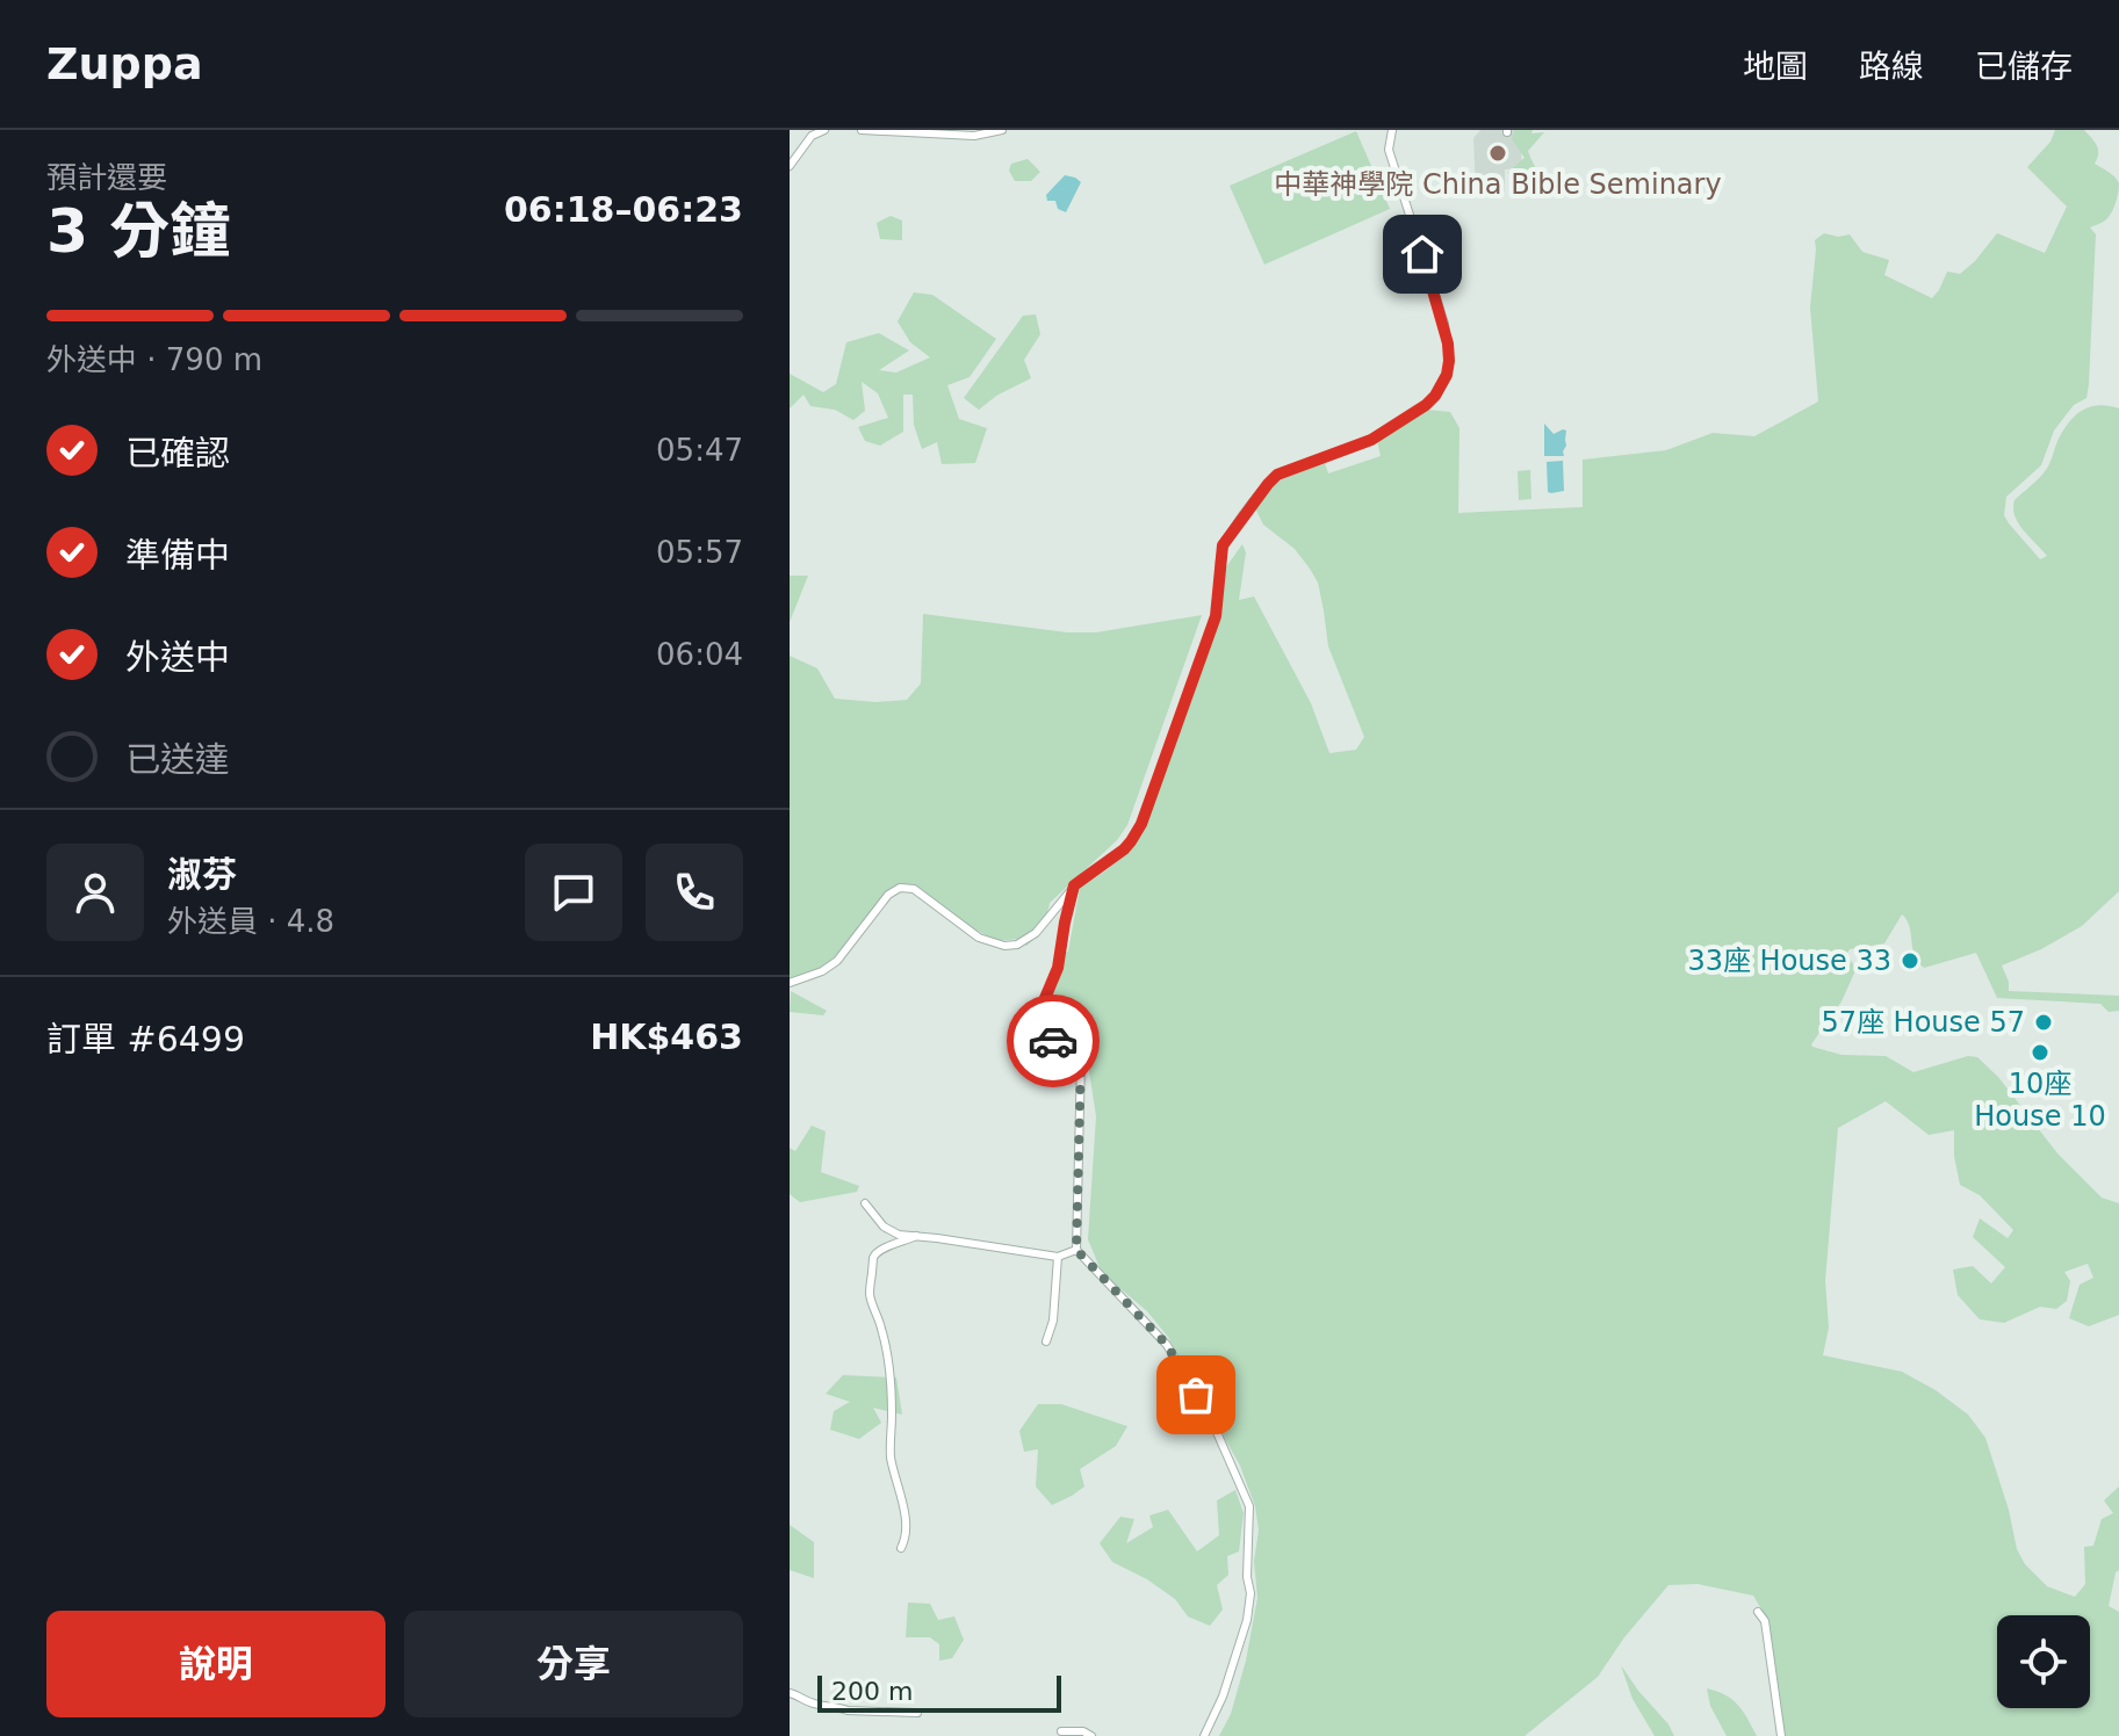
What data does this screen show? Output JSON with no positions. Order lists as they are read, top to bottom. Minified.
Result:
{"places":["中華神學院 China Bible Seminary","33座 House 33","57座 House 57","10座 House 10"],"scale_bar":"200 m","page":{"header":"Zuppa","nav":["地圖","路線","已儲存"],"heading":["3 分鐘","預計還要","06:18–06:23"],"panel":["淑芬","外送員 · 4.8","訂單 #6499","HK$463"],"bar":"外送中 · 790 m","list":[["已確認","05:47"],["準備中","05:57"],["外送中","06:04"],"已送達"],"buttons":["說明","分享"],"scale":"200 m"}}
